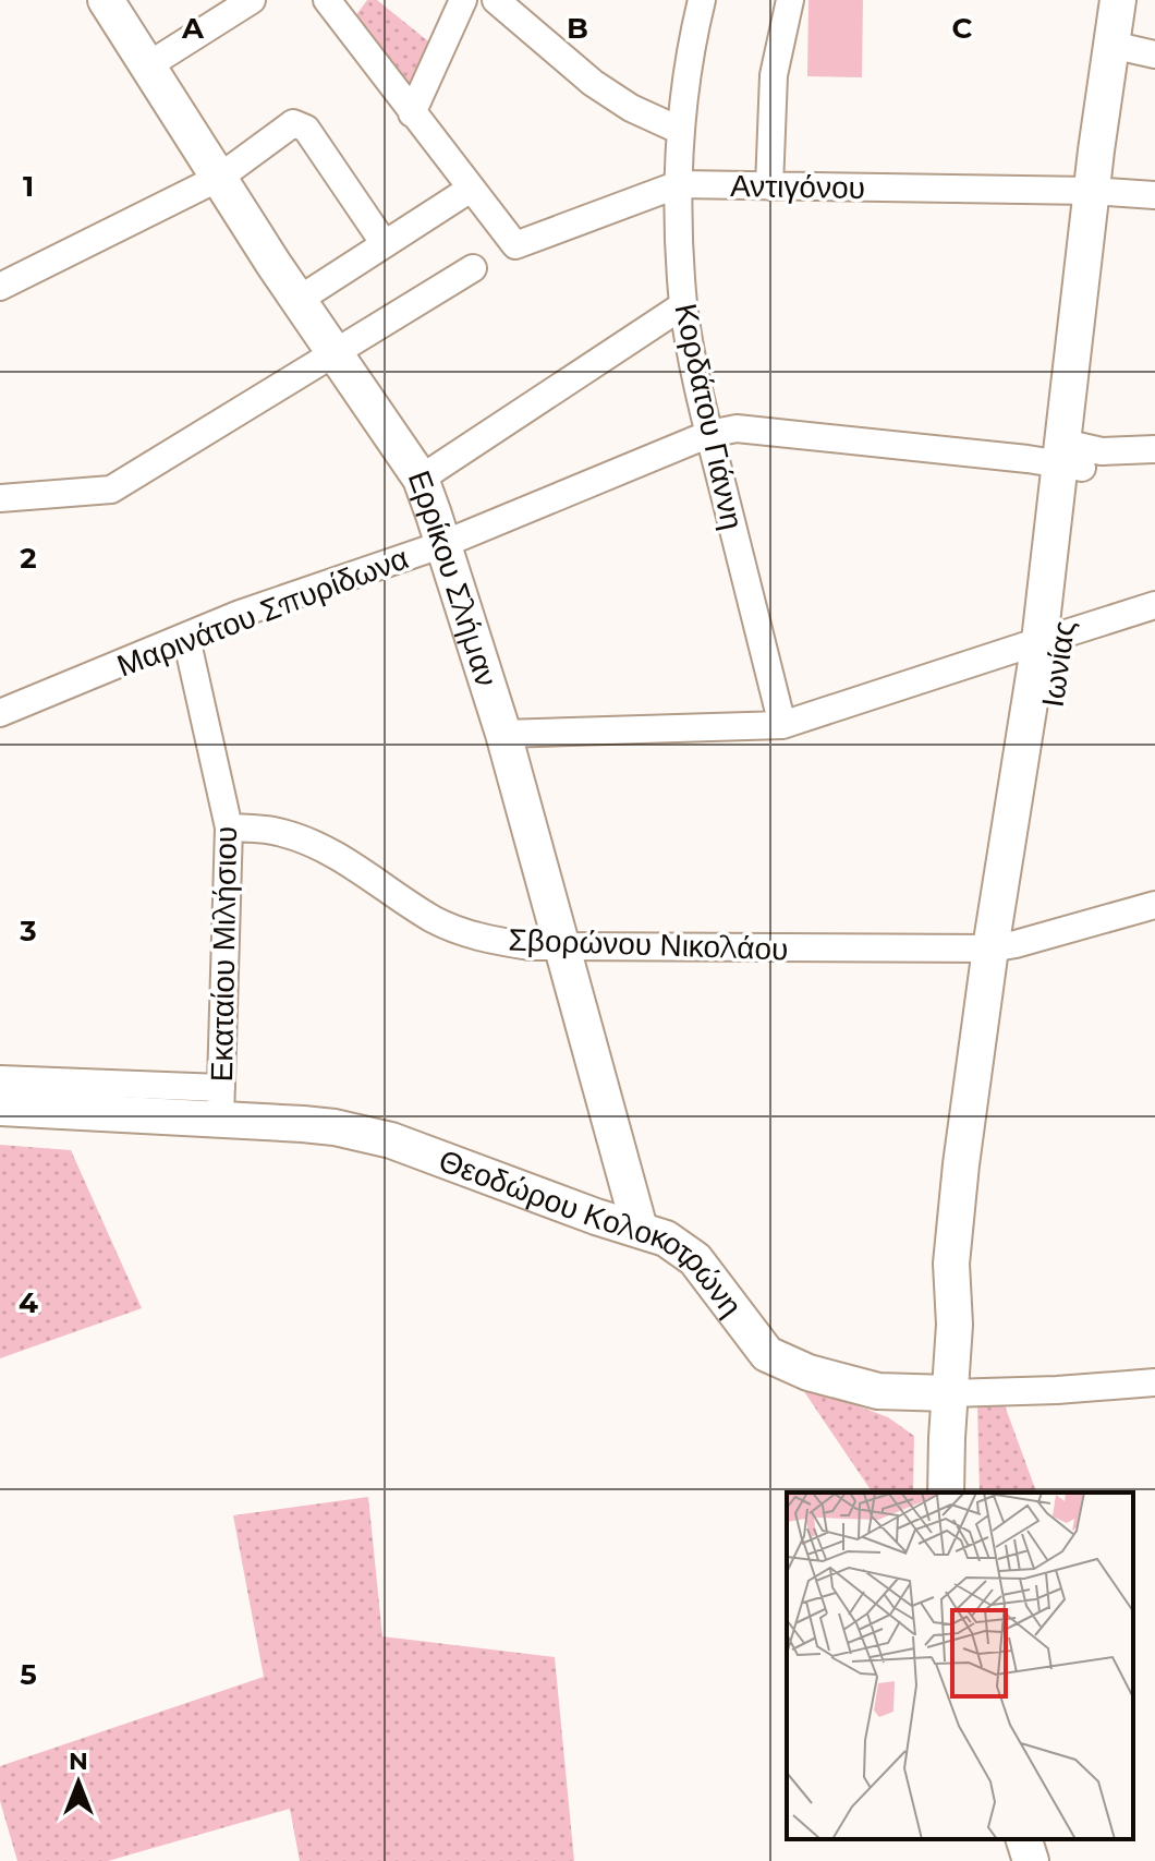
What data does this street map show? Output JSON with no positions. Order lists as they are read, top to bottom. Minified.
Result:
{"streets":{"street":["Αντιγόνου","Κορδάτου Γιάννη","Ερρίκου Σλήμαν","Μαρινάτου Σπυρίδωνα","Ιωνίας","Σβορώνου Νικολάου","Εκαταίου Μιλήσιου","Θεοδώρου Κολοκοτρώνη"]},"crossings":[["Αντιγόνου","Κορδάτου Γιάννη"],["Αντιγόνου","Ιωνίας"],["Κορδάτου Γιάννη","Μαρινάτου Σπυρίδωνα"],["Ερρίκου Σλήμαν","Μαρινάτου Σπυρίδωνα"],["Ερρίκου Σλήμαν","Σβορώνου Νικολάου"],["Ερρίκου Σλήμαν","Θεοδώρου Κολοκοτρώνη"],["Μαρινάτου Σπυρίδωνα","Ιωνίας"],["Μαρινάτου Σπυρίδωνα","Εκαταίου Μιλήσιου"],["Ιωνίας","Σβορώνου Νικολάου"],["Ιωνίας","Θεοδώρου Κολοκοτρώνη"],["Σβορώνου Νικολάου","Εκαταίου Μιλήσιου"],["Εκαταίου Μιλήσιου","Θεοδώρου Κολοκοτρώνη"]],"north":"top","grid":{"columns":["A","B","C"],"rows":["1","2","3","4","5"]}}
